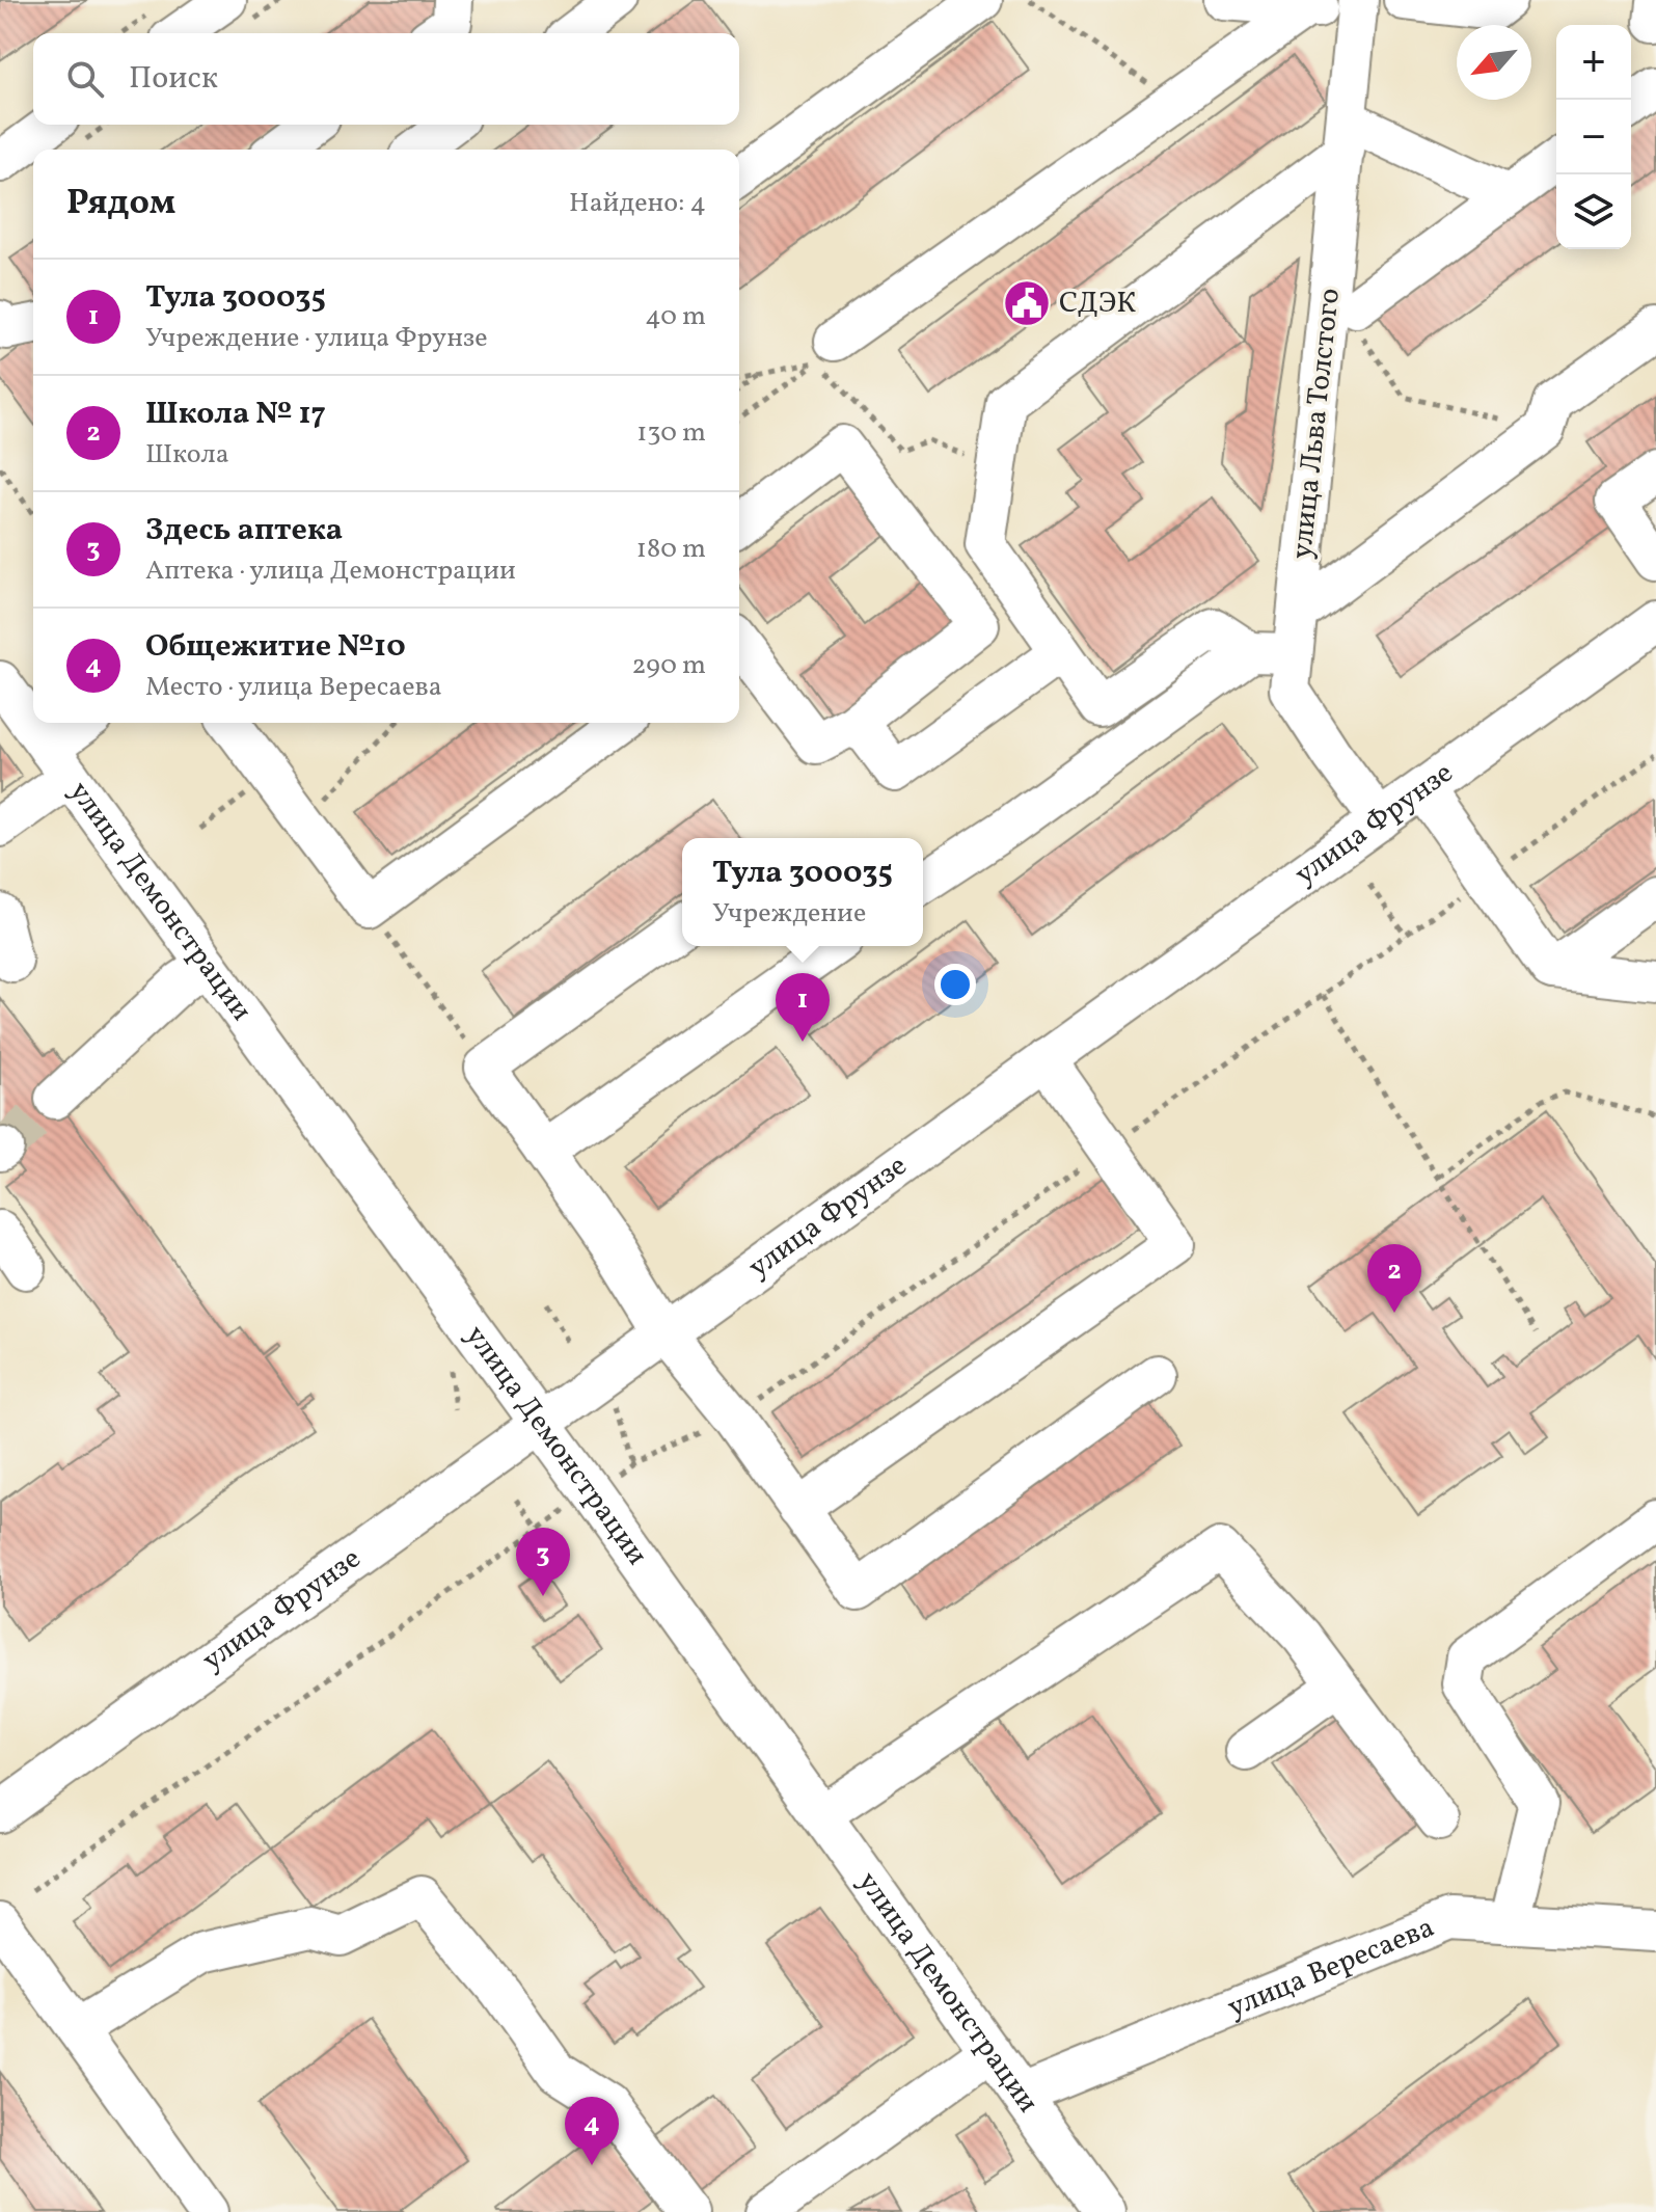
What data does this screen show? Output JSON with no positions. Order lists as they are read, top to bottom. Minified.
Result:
{"streets":{"street":["улица Льва Толстого","улица Фрунзе","улица Демонстрации","улица Вересаева"]},"crossings":[["улица Льва Толстого","улица Фрунзе"],["улица Фрунзе","улица Демонстрации"],["улица Демонстрации","улица Вересаева"]],"places":{"public building":["СДЭК"]},"north":"bottom left","page":{"map_buttons":["+","−"],"search":"Поиск","heading":["Рядом","Найдено: 4"],"list":[{"mark":"1","name":"Тула 300035","note":"Учреждение · улица Фрунзе","value":"40 m"},{"mark":"2","name":"Школа № 17","note":"Школа","value":"130 m"},{"mark":"3","name":"Здесь аптека","note":"Аптека · улица Демонстрации","value":"180 m"},{"mark":"4","name":"Общежитие №10","note":"Место · улица Вересаева","value":"290 m"}],"popup":["Тула 300035","Учреждение"],"pins":["1","2","3","4"]}}
